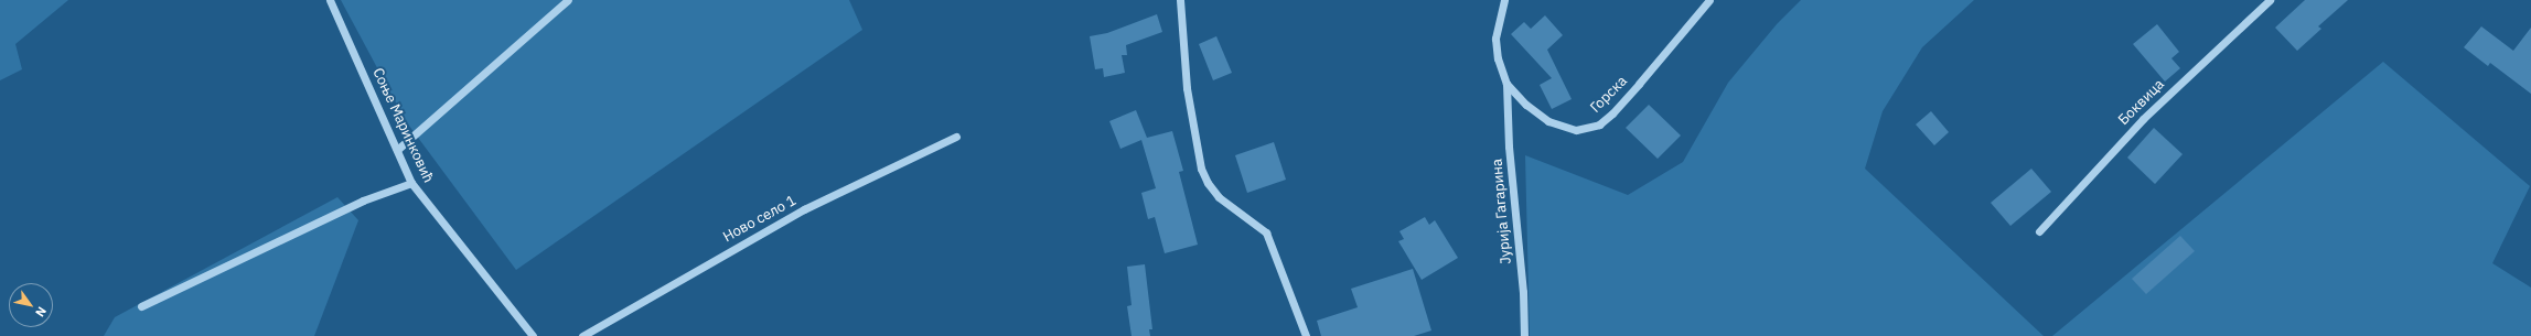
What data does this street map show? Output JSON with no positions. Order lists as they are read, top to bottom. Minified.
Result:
{"streets":{"street":["Горска","Боквица","Соње Маринковић","Јурија Гагарина","Ново село 1"]},"crossings":[["Горска","Јурија Гагарина"]],"north":"bottom right"}
